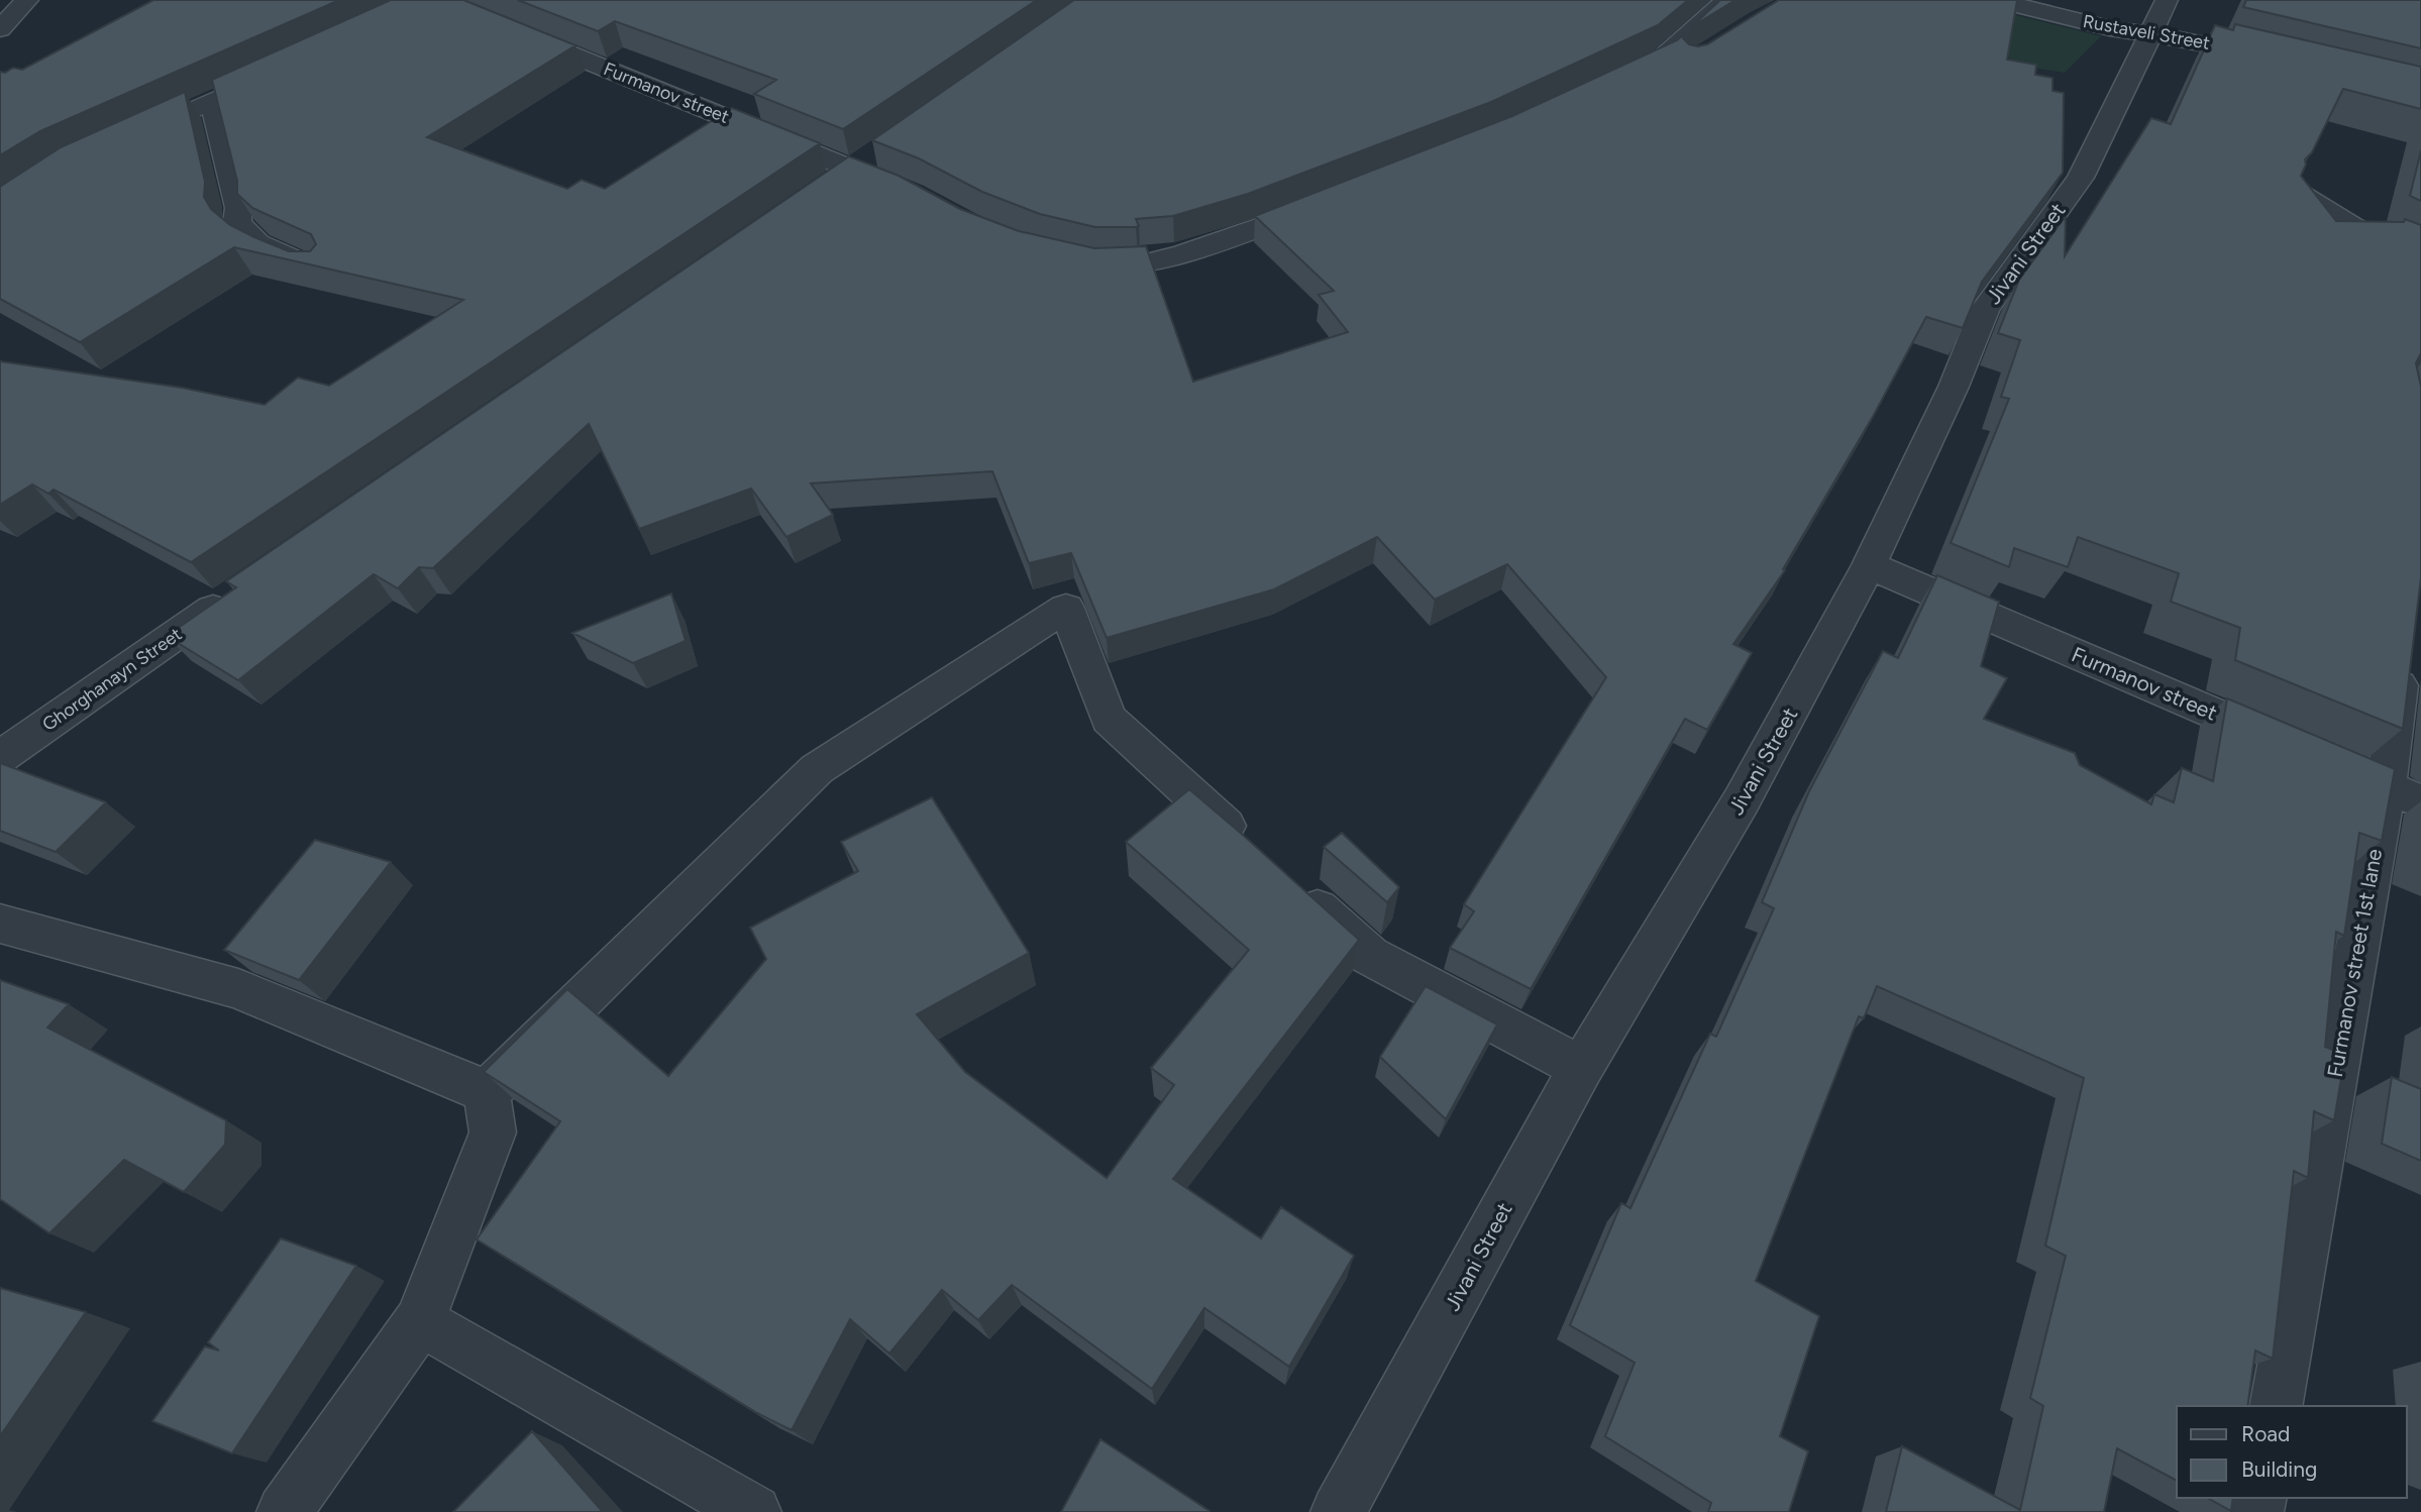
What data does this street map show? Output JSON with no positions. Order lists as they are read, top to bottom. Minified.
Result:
{"streets":{"street":["Rustaveli Street","Furmanov street","Jivani Street","Ghorghanayn Street","Furmanov street 1st lane"]},"crossings":[["Rustaveli Street","Jivani Street"],["Furmanov street","Jivani Street"]],"legend":["Road","Building"]}
